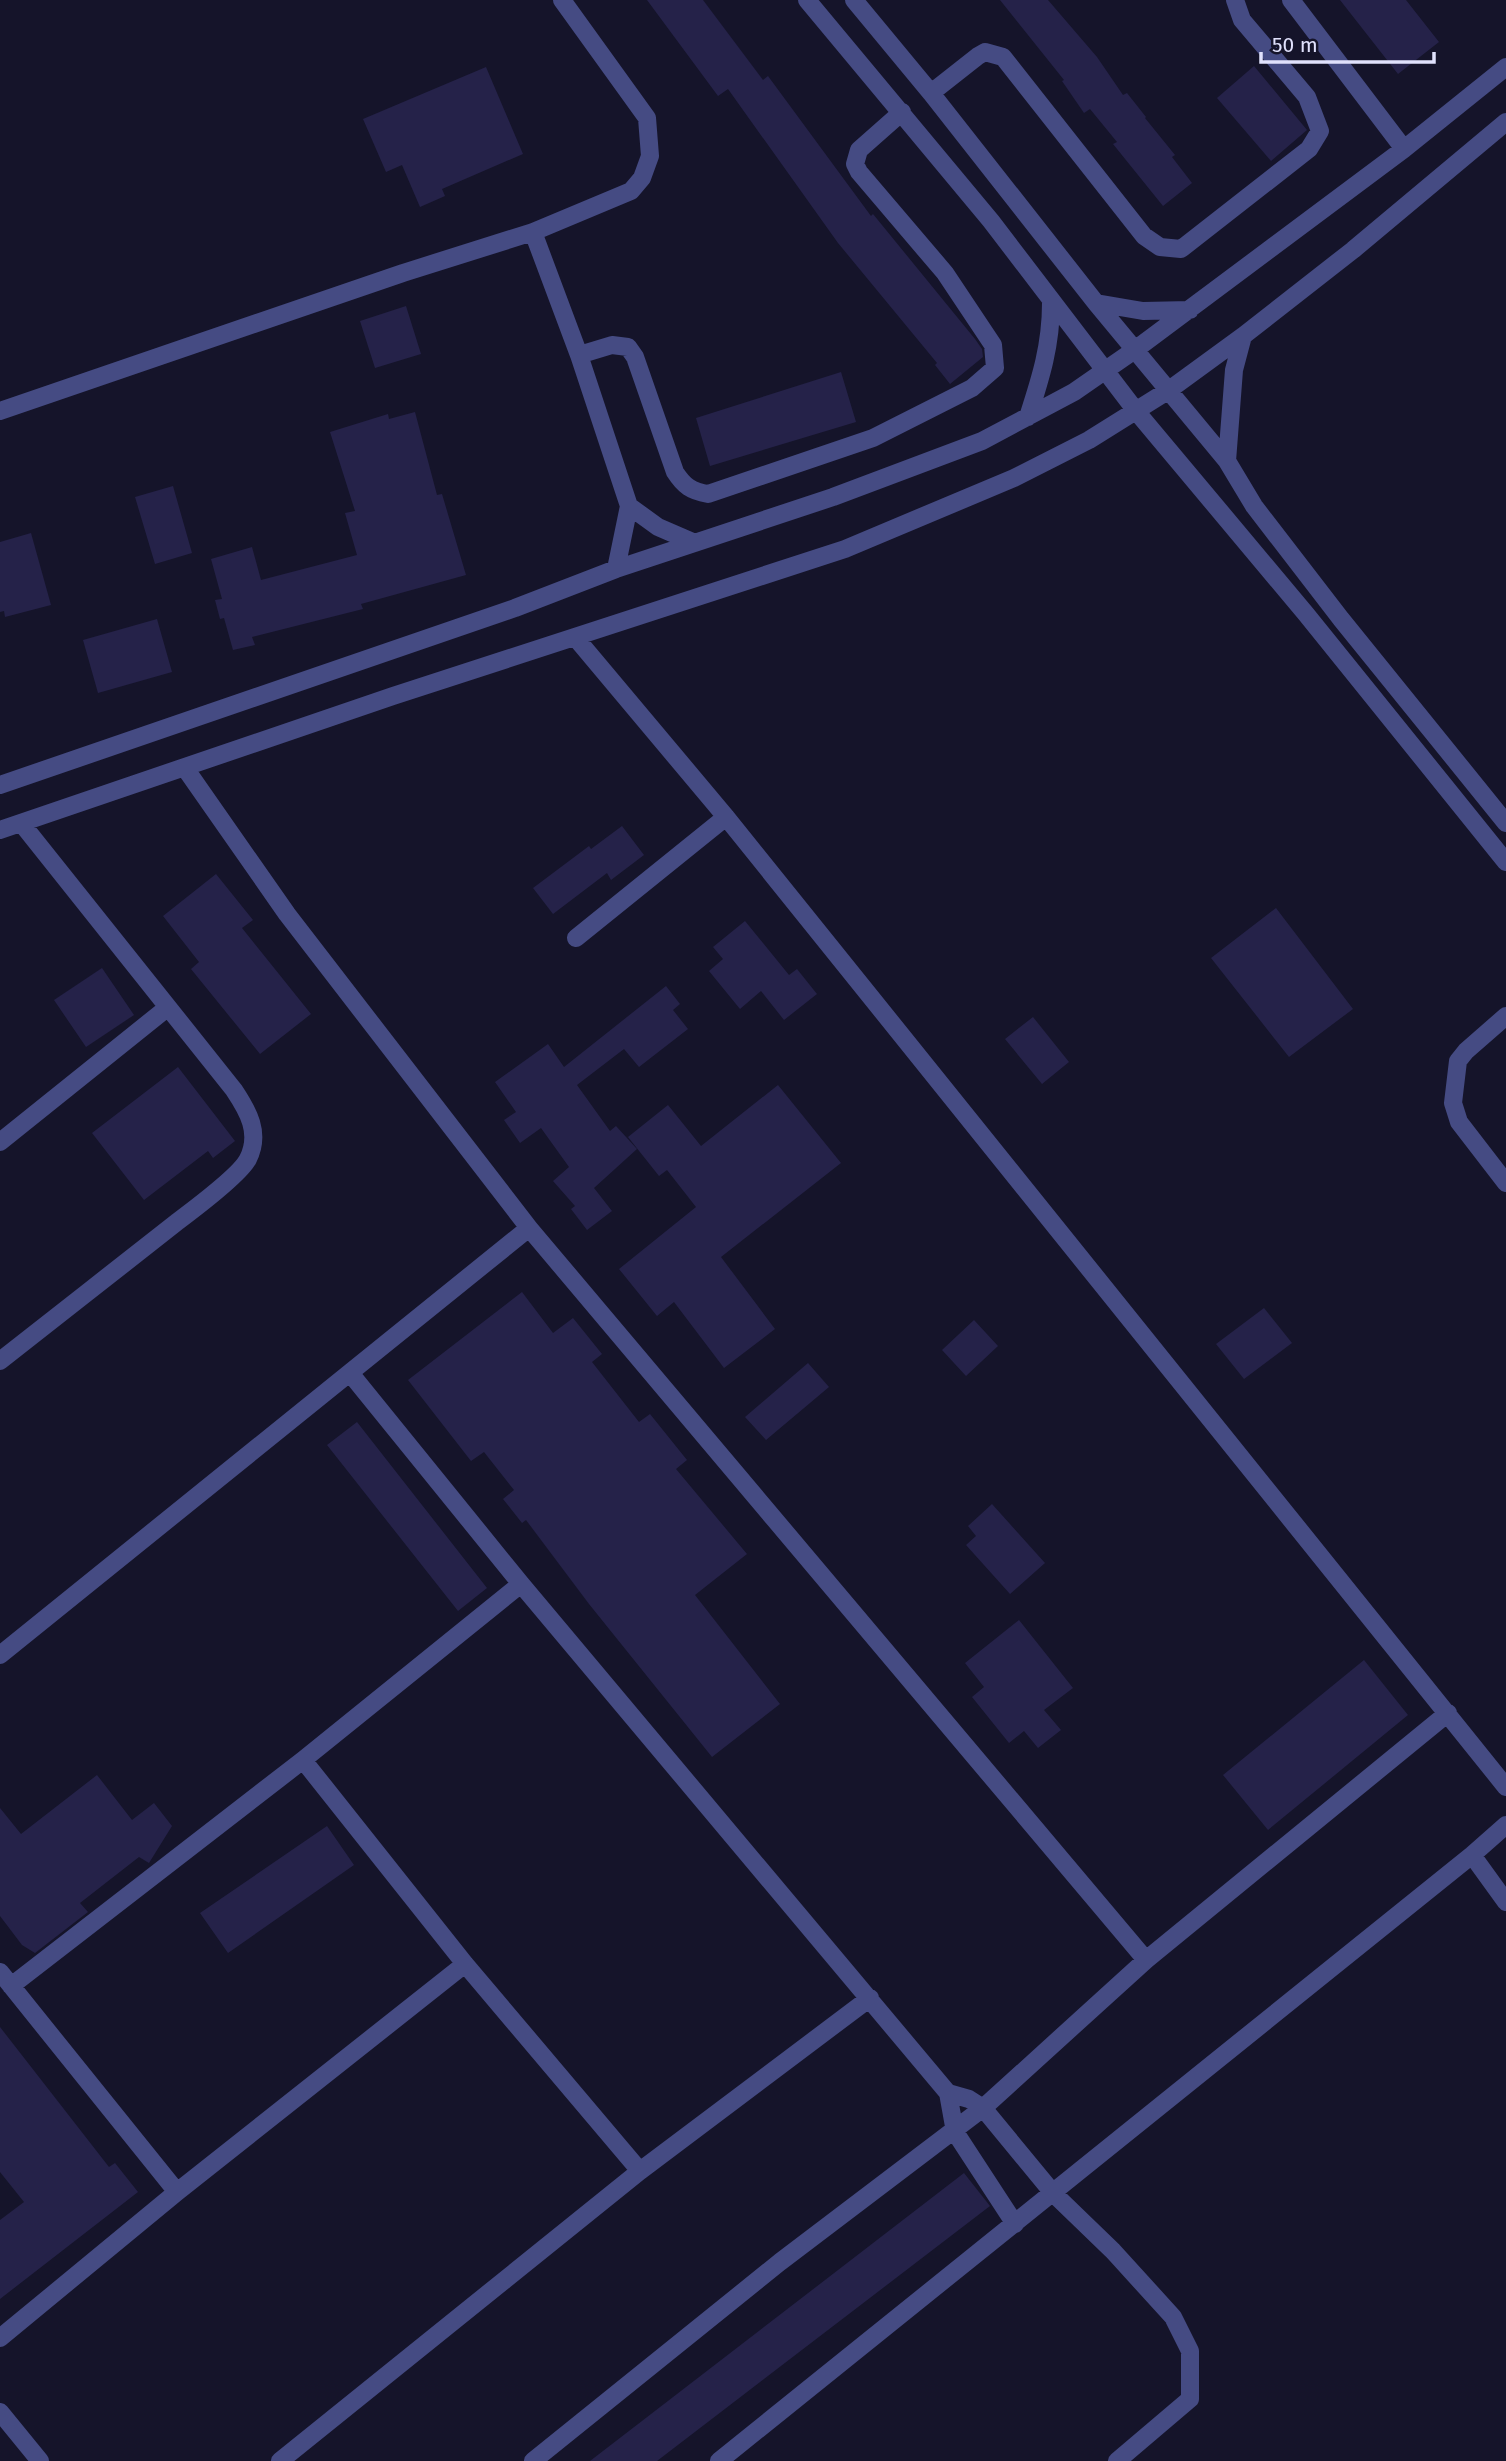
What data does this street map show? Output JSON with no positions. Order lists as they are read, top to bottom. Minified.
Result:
{"scale_bar":"50 m"}
